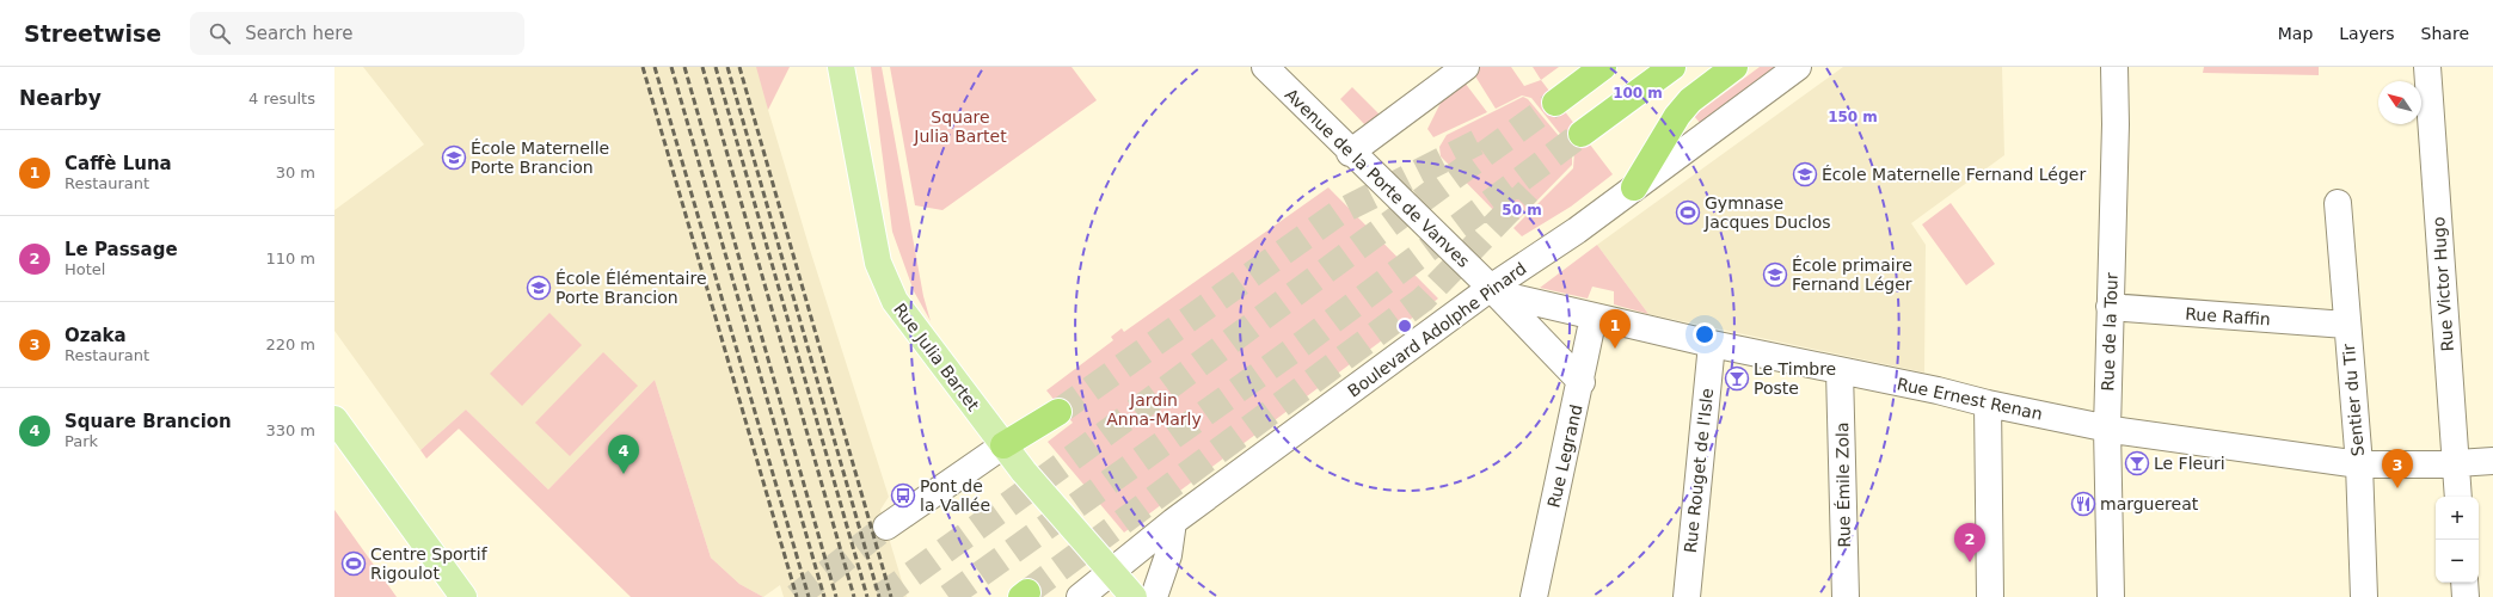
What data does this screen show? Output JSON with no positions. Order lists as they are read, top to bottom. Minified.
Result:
{"streets":{"main road":["Rue Julia Bartet"],"street":["Avenue de la Porte de Vanves","Rue Victor Hugo","Rue Raffin","Boulevard Adolphe Pinard","Rue de la Tour","Rue Ernest Renan","Sentier du Tir","Rue Legrand","Rue Rouget de l'Isle","Rue Émile Zola"]},"crossings":[["Avenue de la Porte de Vanves","Boulevard Adolphe Pinard"],["Avenue de la Porte de Vanves","Rue Ernest Renan"],["Avenue de la Porte de Vanves","Rue Legrand"],["Rue Victor Hugo","Rue Ernest Renan"],["Rue Raffin","Rue de la Tour"],["Rue Raffin","Sentier du Tir"],["Boulevard Adolphe Pinard","Rue Julia Bartet"],["Boulevard Adolphe Pinard","Rue Ernest Renan"],["Rue de la Tour","Rue Ernest Renan"],["Rue Ernest Renan","Sentier du Tir"],["Rue Ernest Renan","Rue Legrand"],["Rue Ernest Renan","Rue Rouget de l'Isle"],["Rue Ernest Renan","Rue Émile Zola"]],"parks":["Square Julia Bartet","Jardin Anna-Marly"],"places":{"school or university":["École Maternelle Porte Brancion","École Maternelle Fernand Léger","École primaire Fernand Léger","École Élémentaire Porte Brancion"],"sports":["Gymnase Jacques Duclos","Centre Sportif Rigoulot"],"bar":["Le Timbre Poste","Le Fleuri"],"bus stop":["Pont de la Vallée"],"restaurant":["marguereat"]},"north":"top left","page":{"header":"Streetwise","search":"Search here","nav":["Map","Layers","Share"],"heading":["Nearby","4 results"],"list":[{"mark":"1","name":"Caffè Luna","note":"Restaurant","value":"30 m"},{"mark":"2","name":"Le Passage","note":"Hotel","value":"110 m"},{"mark":"3","name":"Ozaka","note":"Restaurant","value":"220 m"},{"mark":"4","name":"Square Brancion","note":"Park","value":"330 m"}],"pins":["1","4","3","2"],"map_buttons":["+","−"]},"rings":["100 m","150 m","50 m"]}
